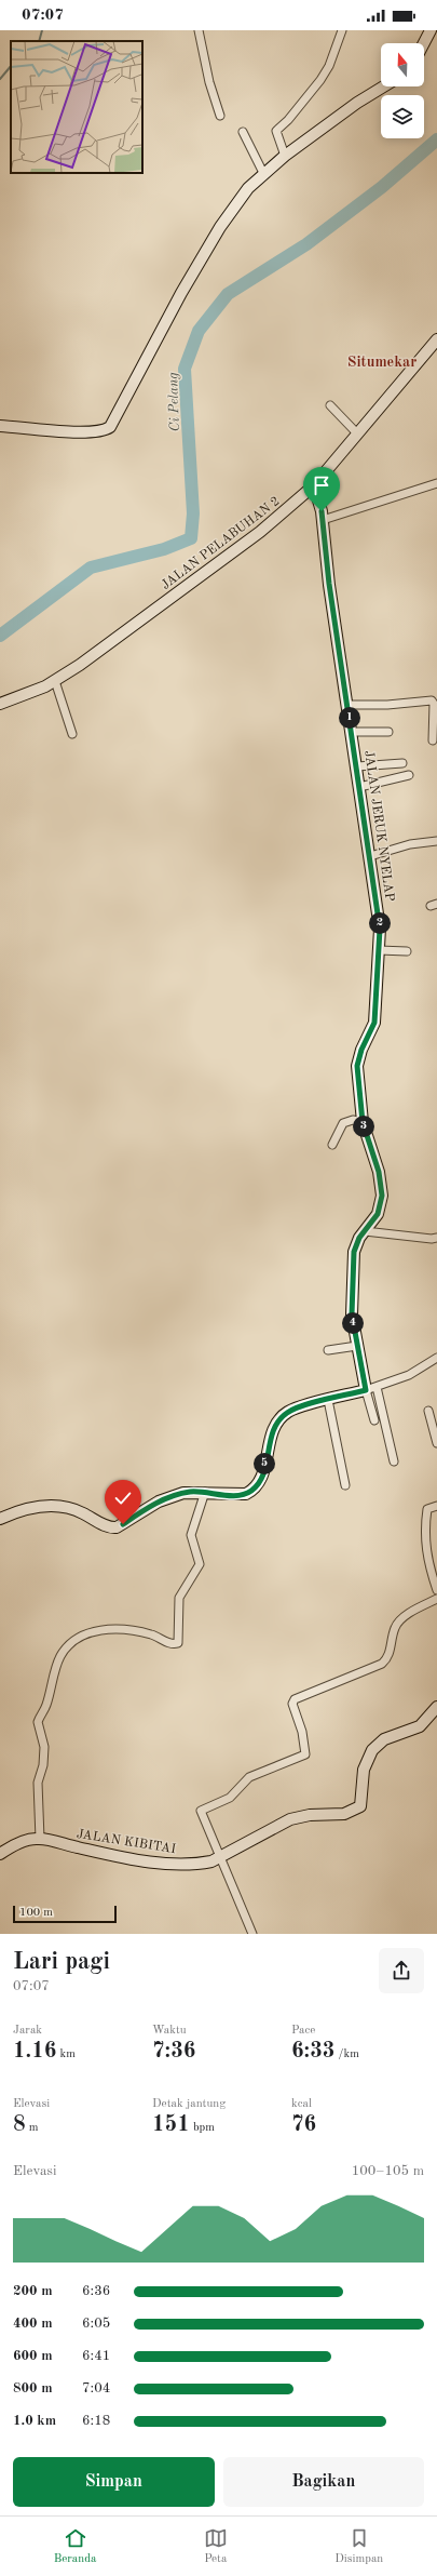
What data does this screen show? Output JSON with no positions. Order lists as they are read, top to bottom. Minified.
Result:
{"streets":{"street":["JALAN PELABUHAN 2","JALAN JERUK NYELAP","JALAN KIBITAI"]},"crossings":[["JALAN PELABUHAN 2","JALAN JERUK NYELAP"]],"districts":["Situmekar"],"water":["Ci Pelang"],"scale_bar":"100 m","north":"top","page":{"status":"07:07","pins":["1","2","3","4","5"],"scale":"100 m","heading":["Lari pagi","07:07"],"stats":[["Jarak","1.16 km"],["Waktu","7:36"],["Pace","6:33 /km"],["Elevasi","8 m"],["Detak jantung","151 bpm"],["kcal","76"]],"chart":["Elevasi","100–105 m"],"list":[{"name":"200 m","note":"6:36"},{"name":"400 m","note":"6:05"},{"name":"600 m","note":"6:41"},{"name":"800 m","note":"7:04"},{"name":"1.0 km","note":"6:18"}],"buttons":["Simpan","Bagikan"],"tabs":["Beranda","Peta","Disimpan"]}}
